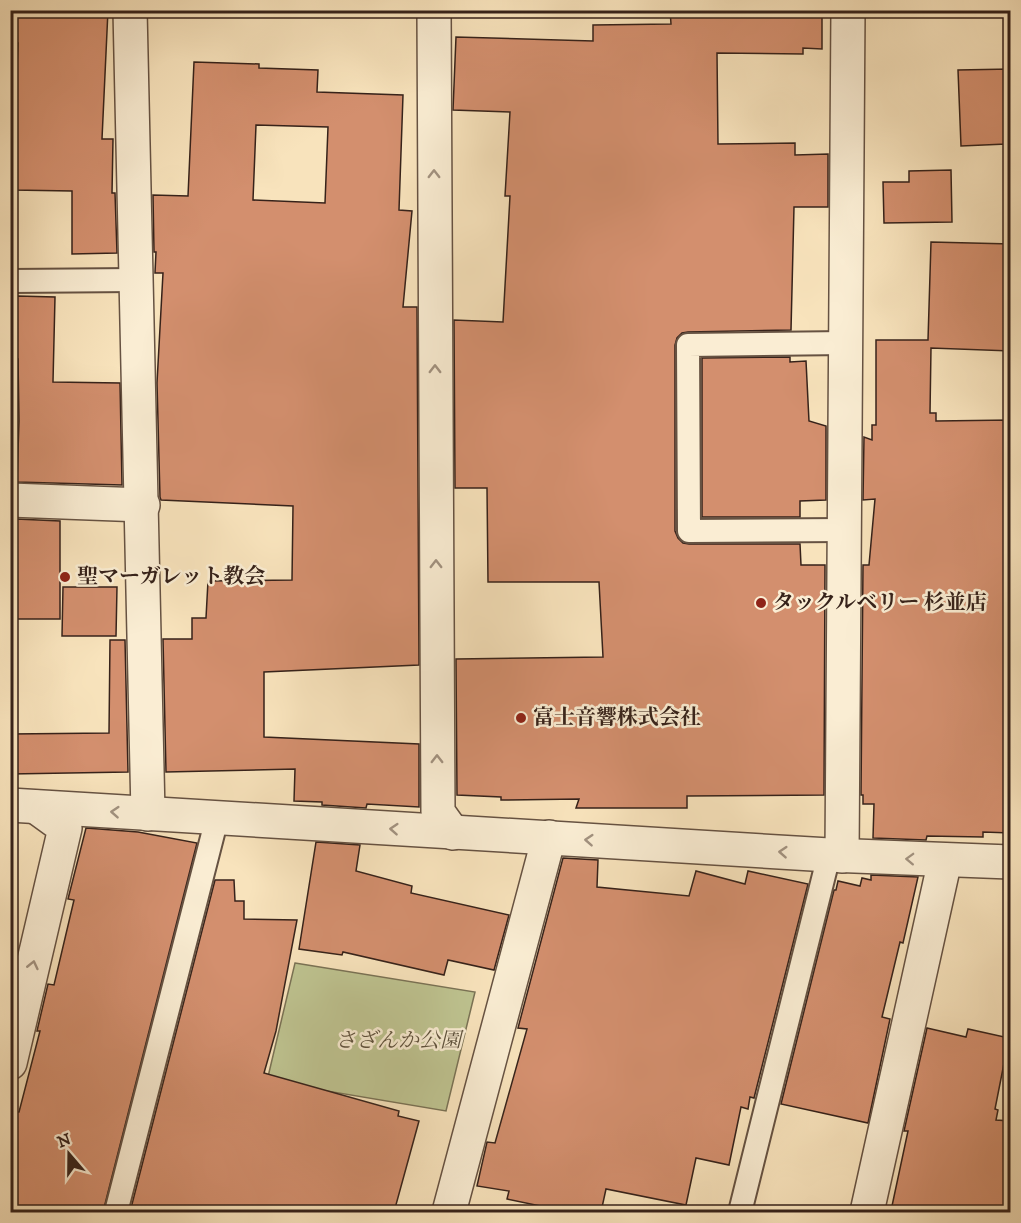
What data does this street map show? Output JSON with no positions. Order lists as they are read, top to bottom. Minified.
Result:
{"parks":["さざんか公園"],"places":["聖マーガレット教会","タックルベリー 杉並店","富士音響株式会社"],"north":"top"}
